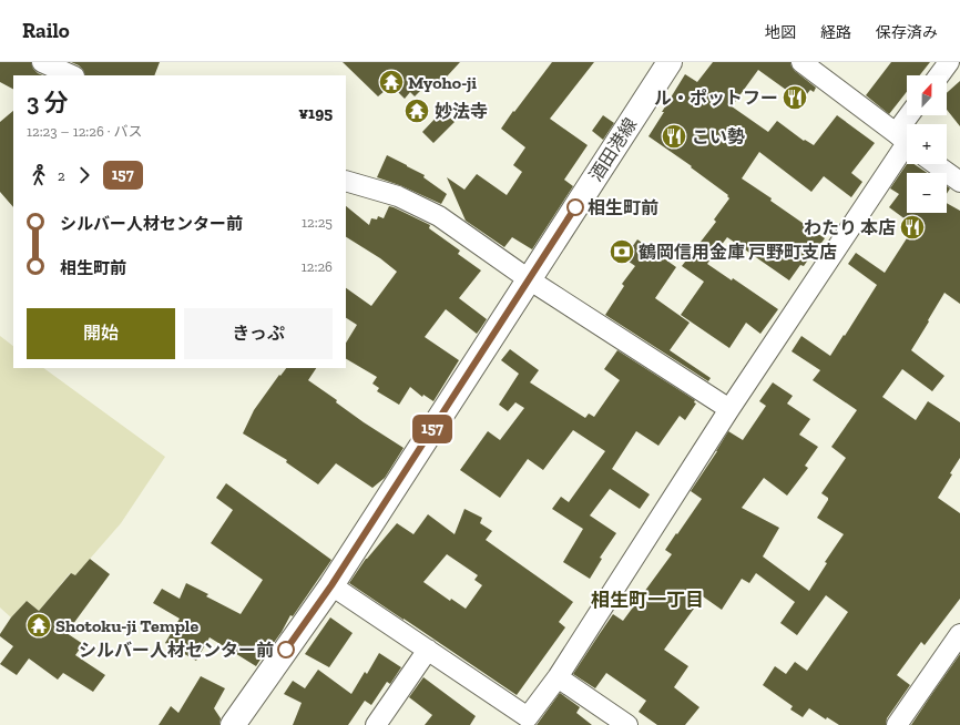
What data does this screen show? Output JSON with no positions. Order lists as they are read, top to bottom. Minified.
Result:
{"streets":{"main road":["酒田港線"]},"districts":["相生町一丁目"],"places":{"temple":["Myoho-ji","妙法寺","Shotoku-ji Temple"],"restaurant":["ル・ポットフー","こい勢","わたり 本店"],"other":["相生町前","シルバー人材センター前"],"bank":["鶴岡信用金庫 戸野町支店"]},"lines":["bus line 157"],"north":"top","page":{"header":"Railo","nav":["地図","経路","保存済み"],"on_map":"157","map_buttons":["+","−"],"heading":["3 分","12:23 – 12:26 · バス","¥195"],"legs":["2","157"],"list":[{"name":"シルバー人材センター前","value":"12:25"},{"name":"相生町前","value":"12:26"}],"buttons":["開始","きっぷ"]}}
